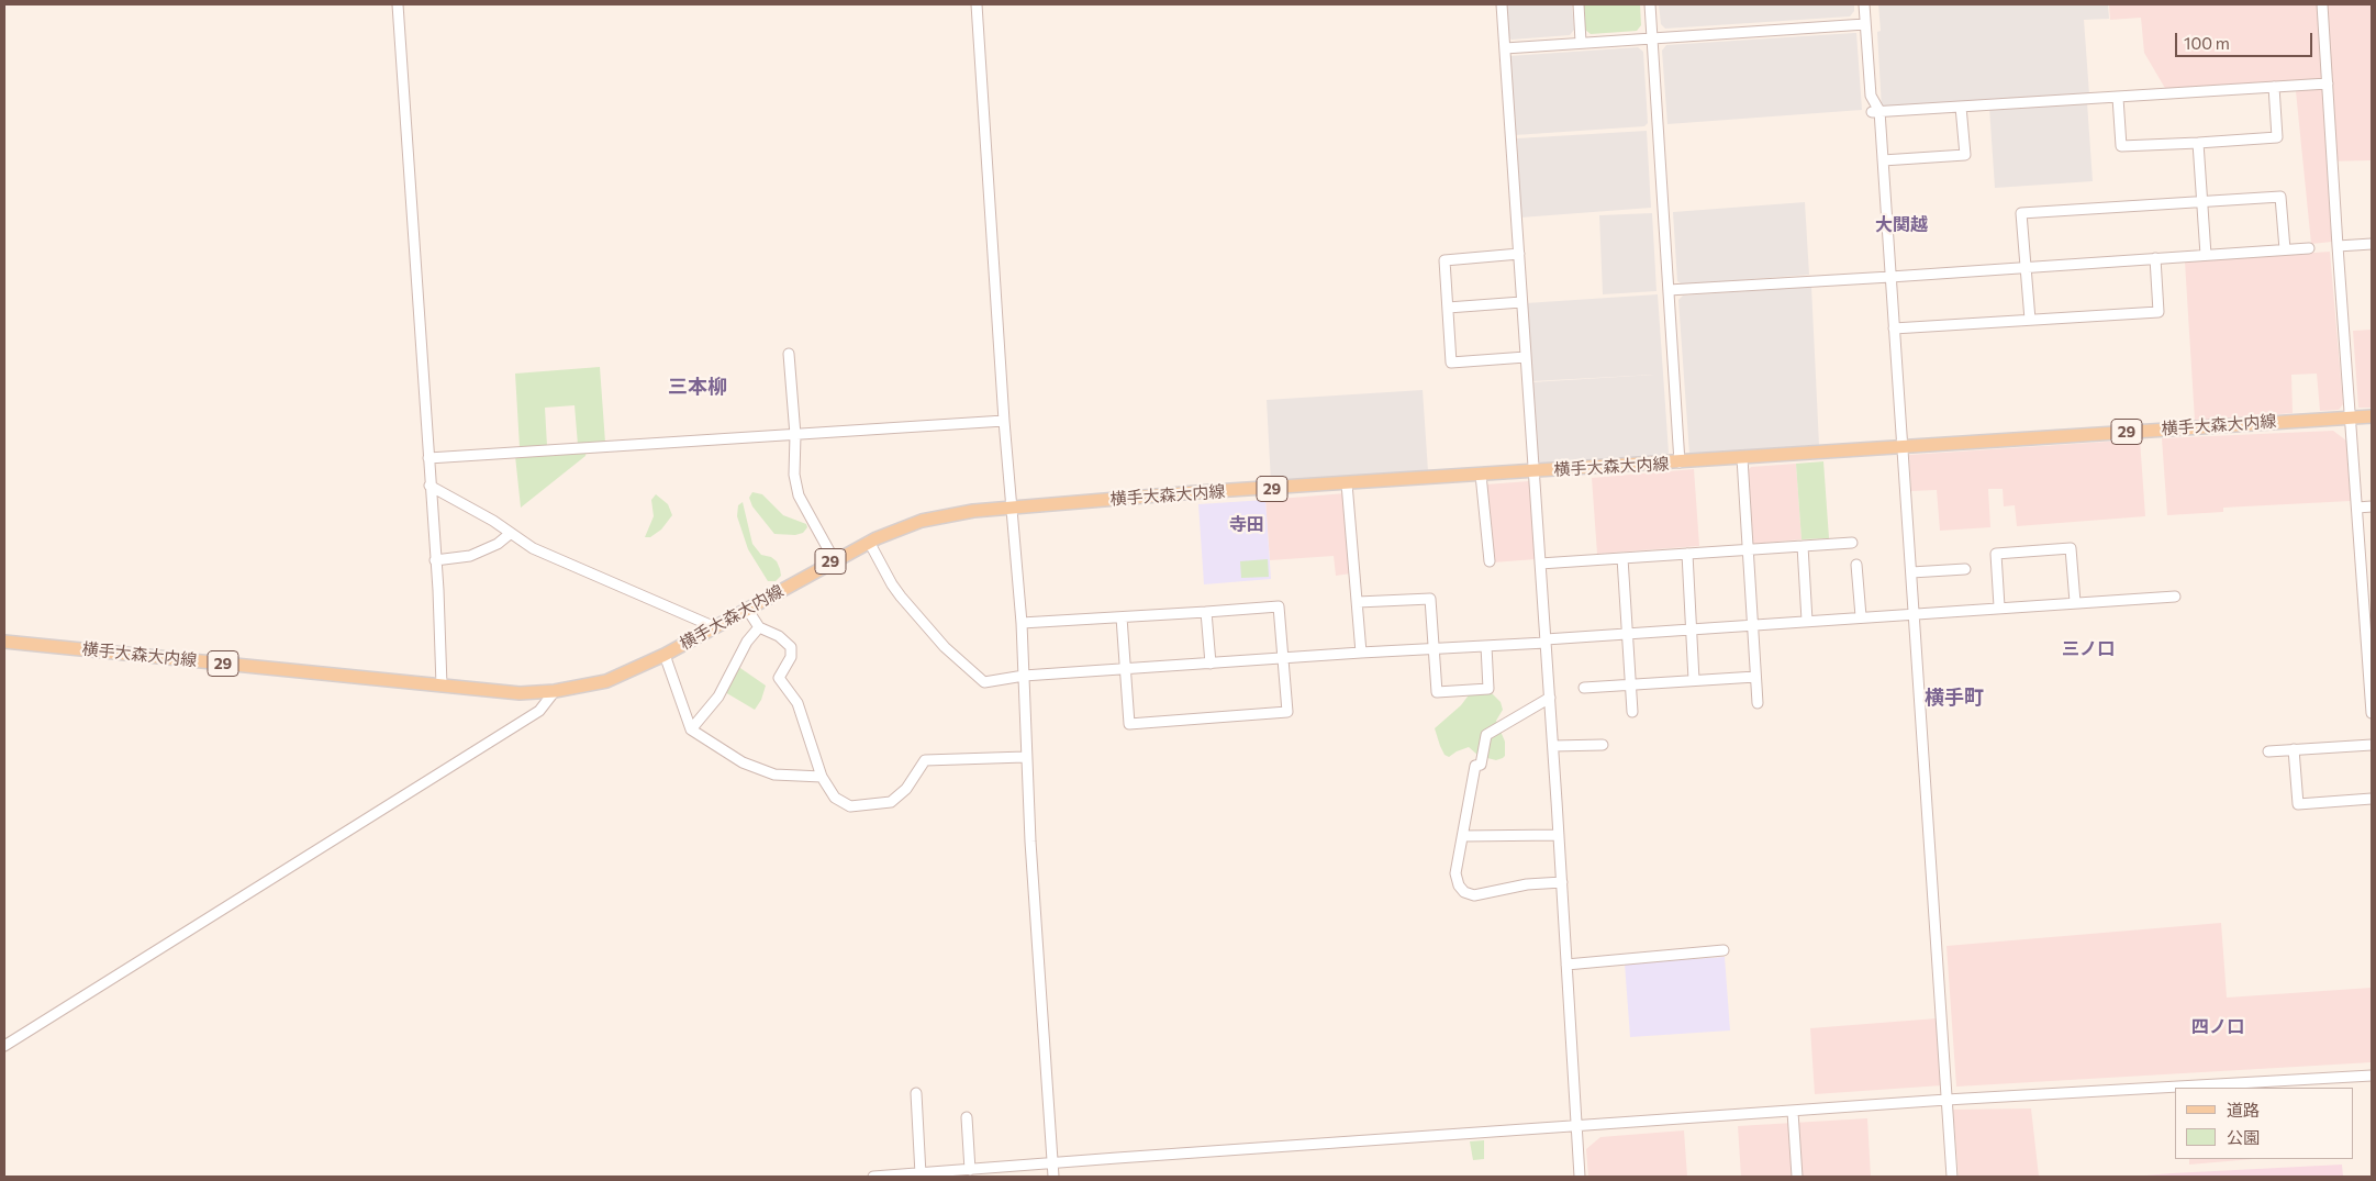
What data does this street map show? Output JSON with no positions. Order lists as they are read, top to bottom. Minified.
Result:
{"streets":{"main road":["横手大森大内線","29"]},"districts":["大関越","三本柳","寺田","三ノ口","横手町","四ノ口"],"legend":["道路","公園"],"scale_bar":"100 m"}
